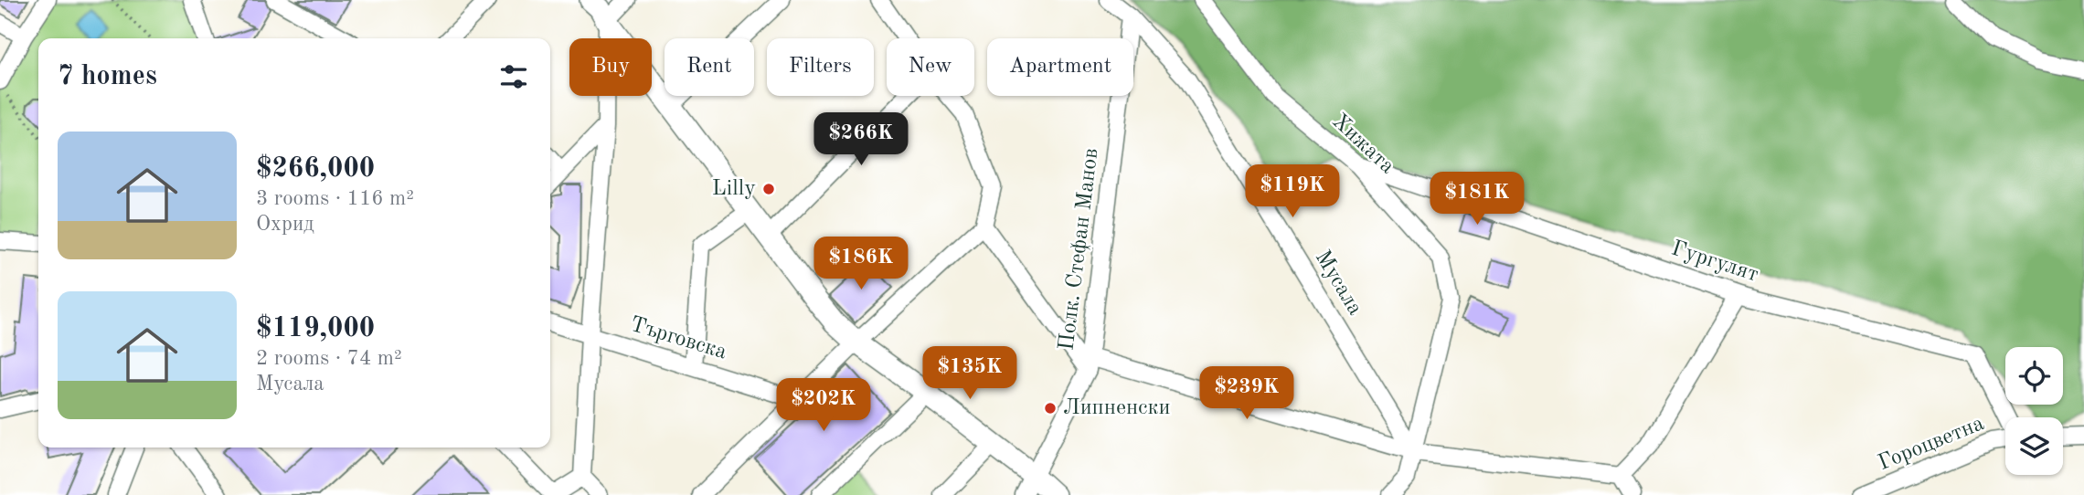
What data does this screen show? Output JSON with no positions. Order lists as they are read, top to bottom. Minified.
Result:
{"streets":{"street":["Хижата","Полк. Стефан Манов","Гургулят","Мусала","Търговска","Гороцветна"]},"crossings":[["Хижата","Гургулят"],["Хижата","Мусала"],["Полк. Стефан Манов","Мусала"]],"places":["Lilly","Липненски"],"page":{"chip":["Buy","Rent","Filters","New","Apartment"],"heading":"7 homes","price":["$266K","$119K","$181K","$186K","$135K","$239K","$202K"],"list":[{"name":"$266,000","note":"3 rooms · 116 m² · Охрид"},{"name":"$119,000","note":"2 rooms · 74 m² · Мусала"}]}}
